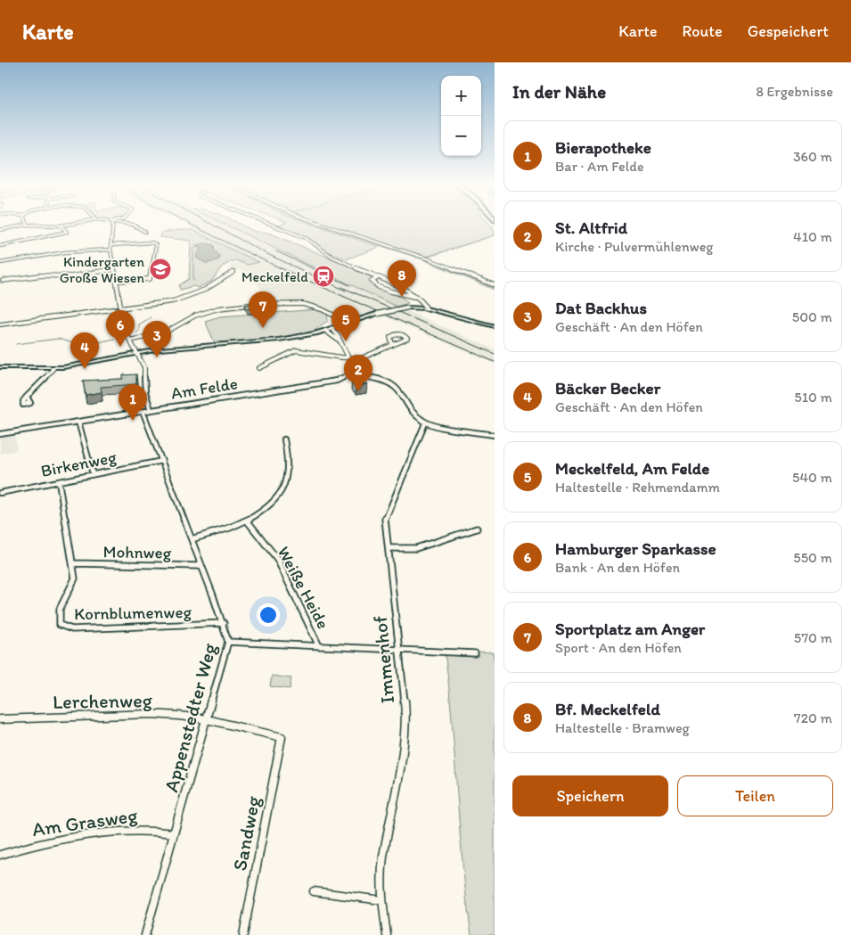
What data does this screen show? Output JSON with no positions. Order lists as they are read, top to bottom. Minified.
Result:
{"streets":{"street":["Am Felde","Birkenweg","Mohnweg","Weiße Heide","Kornblumenweg","Immenhof","Lerchenweg","Appenstedter Weg","Am Grasweg","Sandweg"]},"crossings":[["Am Felde","Appenstedter Weg"],["Birkenweg","Kornblumenweg"],["Birkenweg","Appenstedter Weg"],["Mohnweg","Kornblumenweg"],["Mohnweg","Appenstedter Weg"],["Kornblumenweg","Appenstedter Weg"],["Lerchenweg","Appenstedter Weg"],["Lerchenweg","Sandweg"],["Appenstedter Weg","Am Grasweg"]],"places":{"school or university":["Kindergarten Große Wiesen"],"station":["Meckelfeld"]},"page":{"header":"Karte","nav":["Karte","Route","Gespeichert"],"heading":["In der Nähe","8 Ergebnisse"],"map_buttons":["+","−"],"list":[{"mark":"1","name":"Bierapotheke","note":"Bar · Am Felde","value":"360 m"},{"mark":"2","name":"St. Altfrid","note":"Kirche · Pulvermühlenweg","value":"410 m"},{"mark":"3","name":"Dat Backhus","note":"Geschäft · An den Höfen","value":"500 m"},{"mark":"4","name":"Bäcker Becker","note":"Geschäft · An den Höfen","value":"510 m"},{"mark":"5","name":"Meckelfeld, Am Felde","note":"Haltestelle · Rehmendamm","value":"540 m"},{"mark":"6","name":"Hamburger Sparkasse","note":"Bank · An den Höfen","value":"550 m"},{"mark":"7","name":"Sportplatz am Anger","note":"Sport · An den Höfen","value":"570 m"},{"mark":"8","name":"Bf. Meckelfeld","note":"Haltestelle · Bramweg","value":"720 m"}],"pins":["8","7","5","6","3","4","2","1"],"buttons":["Speichern","Teilen"]}}
